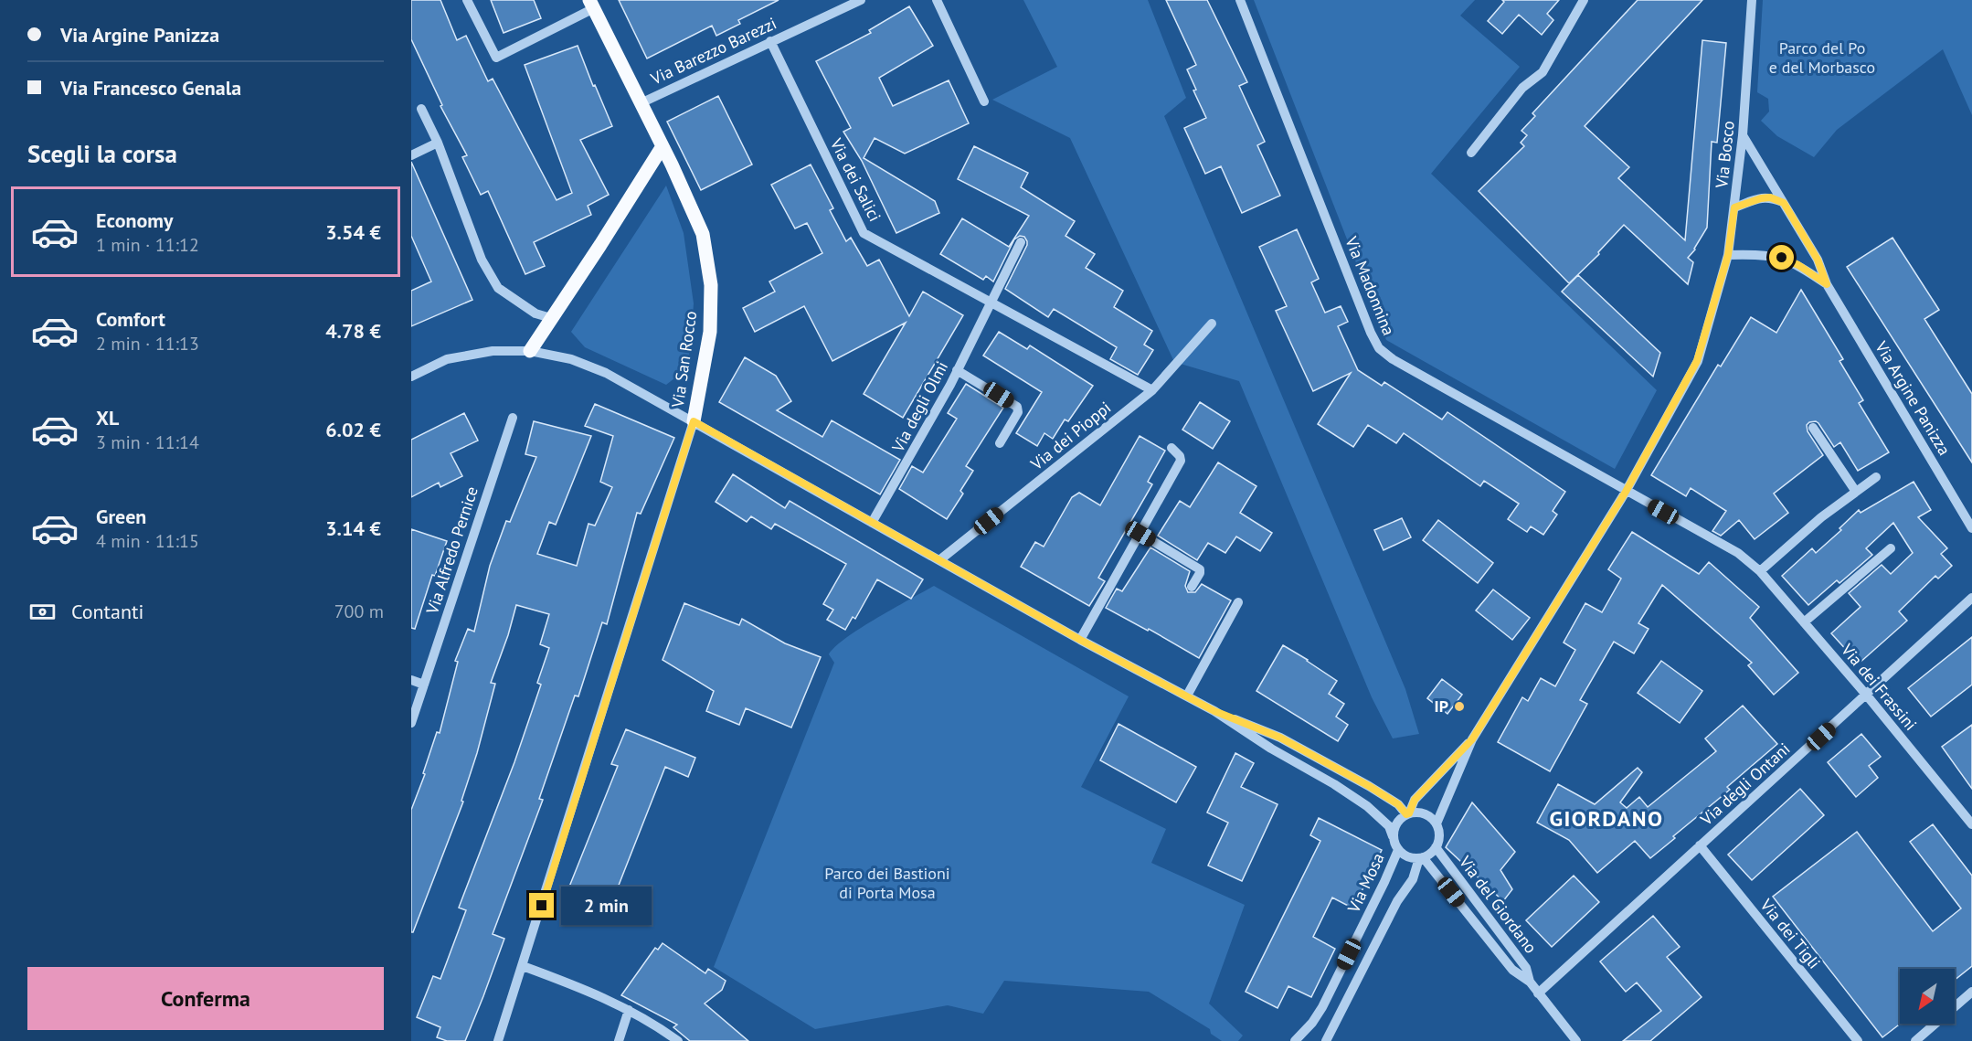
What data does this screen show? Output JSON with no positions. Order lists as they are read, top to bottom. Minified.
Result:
{"streets":{"main road":["Via San Rocco"],"street":["Via Barezzo Barezzi","Via Bosco","Via dei Salici","Via Madonnina","Via Argine Panizza","Via degli Olmi","Via dei Pioppi","Via Alfredo Pernice","Via dei Frassini","Via degli Ontani","Via Mosa","Via del Giordano","Via dei Tigli"]},"crossings":[["Via Barezzo Barezzi","Via dei Salici"],["Via Barezzo Barezzi","Via San Rocco"],["Via Bosco","Via Madonnina"],["Via Bosco","Via Argine Panizza"],["Via Bosco","Via dei Frassini"],["Via Bosco","Via Mosa"],["Via Bosco","Via del Giordano"],["Via dei Salici","Via degli Olmi"],["Via dei Salici","Via dei Pioppi"],["Via Madonnina","Via dei Frassini"],["Via dei Frassini","Via degli Ontani"],["Via degli Ontani","Via del Giordano"],["Via degli Ontani","Via dei Tigli"],["Via Mosa","Via del Giordano"]],"districts":["GIORDANO"],"parks":["Parco del Po e del Morbasco","Parco dei Bastioni di Porta Mosa"],"places":["IP"],"north":"bottom left","page":{"banner":["Via Argine Panizza","Via Francesco Genala"],"heading":"Scegli la corsa","list":[{"name":"Economy","note":"1 min · 11:12","value":"3.54 €"},{"name":"Comfort","note":"2 min · 11:13","value":"4.78 €"},{"name":"XL","note":"3 min · 11:14","value":"6.02 €"},{"name":"Green","note":"4 min · 11:15","value":"3.14 €"}],"pay":["Contanti","700 m"],"bubble":"2 min","buttons":"Conferma"}}
